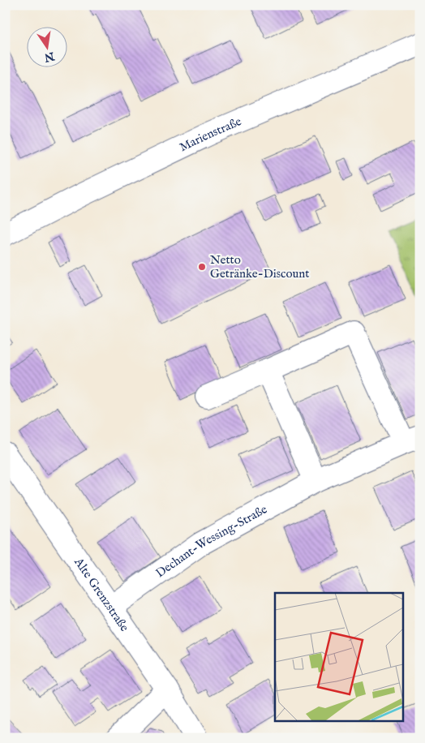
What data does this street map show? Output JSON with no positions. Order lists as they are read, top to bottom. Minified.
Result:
{"streets":{"street":["Marienstraße","Dechant-Wessing-Straße","Alte Grenzstraße"]},"crossings":[["Dechant-Wessing-Straße","Alte Grenzstraße"]],"places":["Netto Getränke-Discount"],"north":"bottom"}
